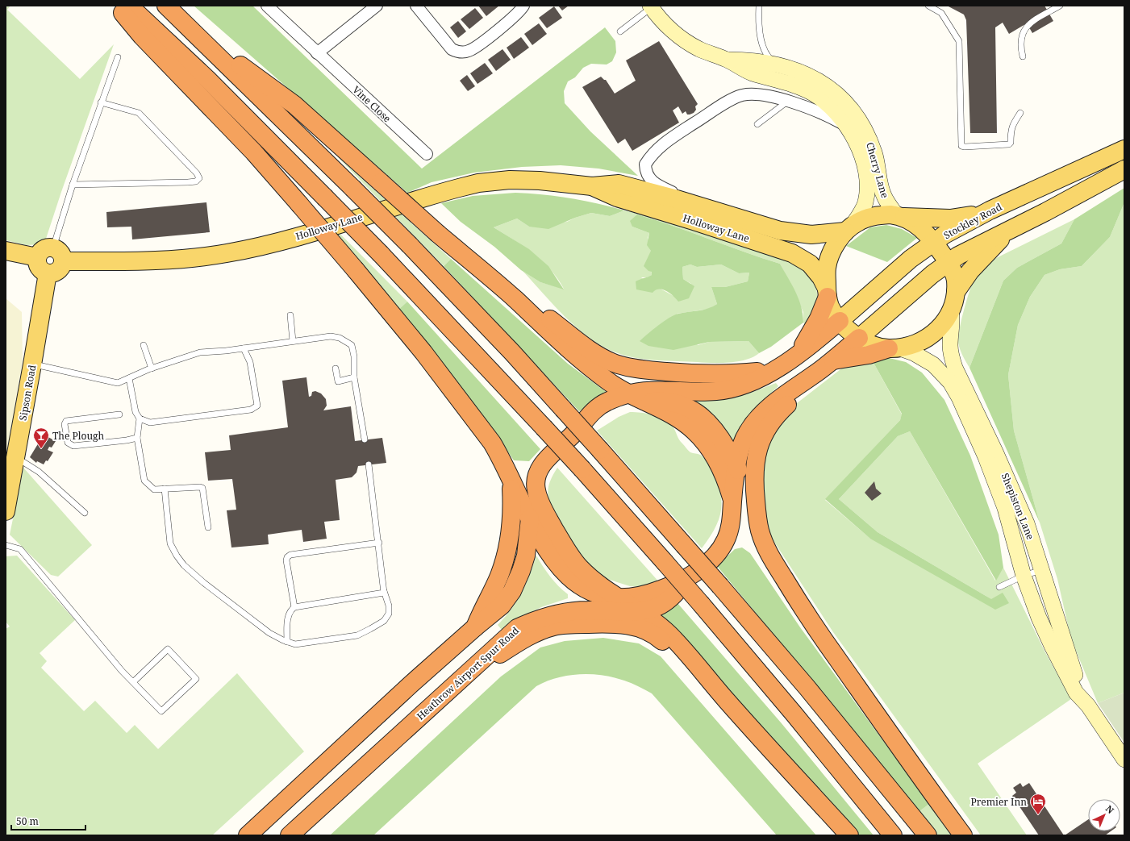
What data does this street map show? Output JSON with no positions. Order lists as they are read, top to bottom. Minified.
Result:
{"streets":{"highway":["Heathrow Airport Spur Road"],"main road":["Stockley Road","Holloway Lane","Sipson Road"],"street":["Vine Close","Cherry Lane","Shepiston Lane"]},"crossings":[["Cherry Lane","Holloway Lane"],["Holloway Lane","Sipson Road"]],"places":{"bar":["The Plough"],"hotel":["Premier Inn"]},"scale_bar":"50 m","north":"top right"}
